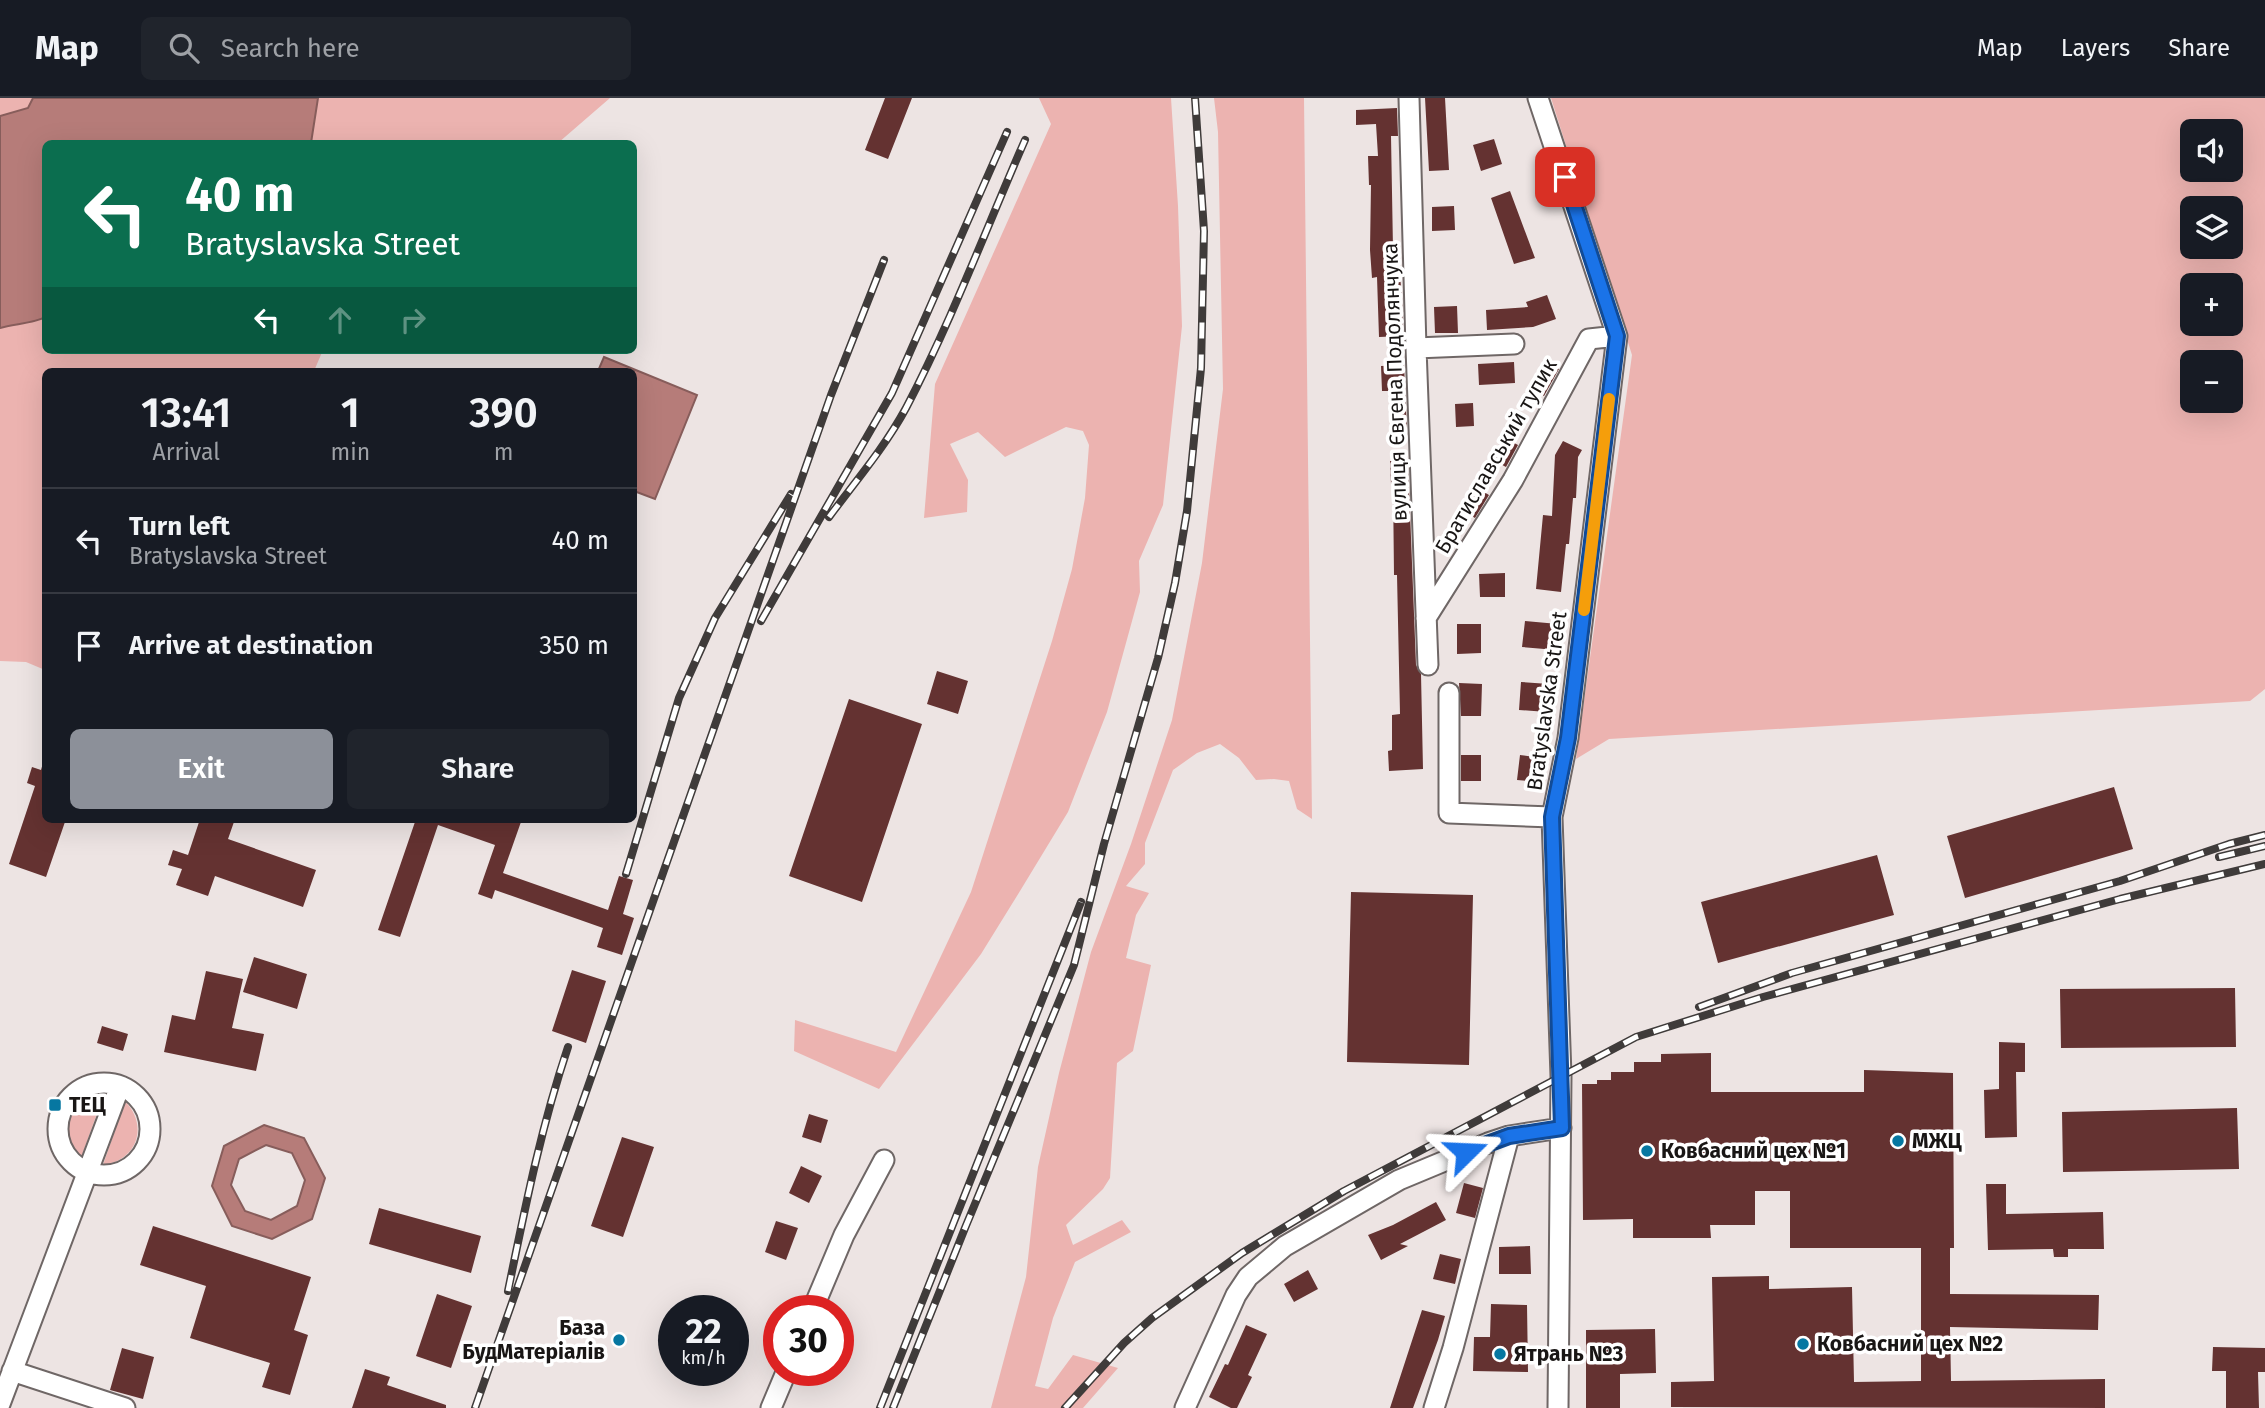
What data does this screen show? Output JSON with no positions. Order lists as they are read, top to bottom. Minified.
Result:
{"streets":{"street":["вулиця Євгена Подолянчука","Братиславський тупик","Bratyslavska Street"]},"crossings":[["вулиця Євгена Подолянчука","Братиславський тупик"],["Братиславський тупик","Bratyslavska Street"]],"places":{"transit":["ТЕЦ"],"other":["МЖЦ","Ковбасний цех №1","База БудМатеріалів","Ковбасний цех №2","Ятрань №3"]},"page":{"header":"Map","search":"Search here","nav":["Map","Layers","Share"],"map_buttons":["+","−"],"turn":["40 m","Bratyslavska Street"],"eta":["13:41","Arrival","1","min","390","m"],"list":[{"name":"Turn left","note":"Bratyslavska Street","value":"40 m"},{"name":"Arrive at destination","value":"350 m"}],"buttons":["Exit","Share"],"speed":"22 km/h","limit":"30"}}
